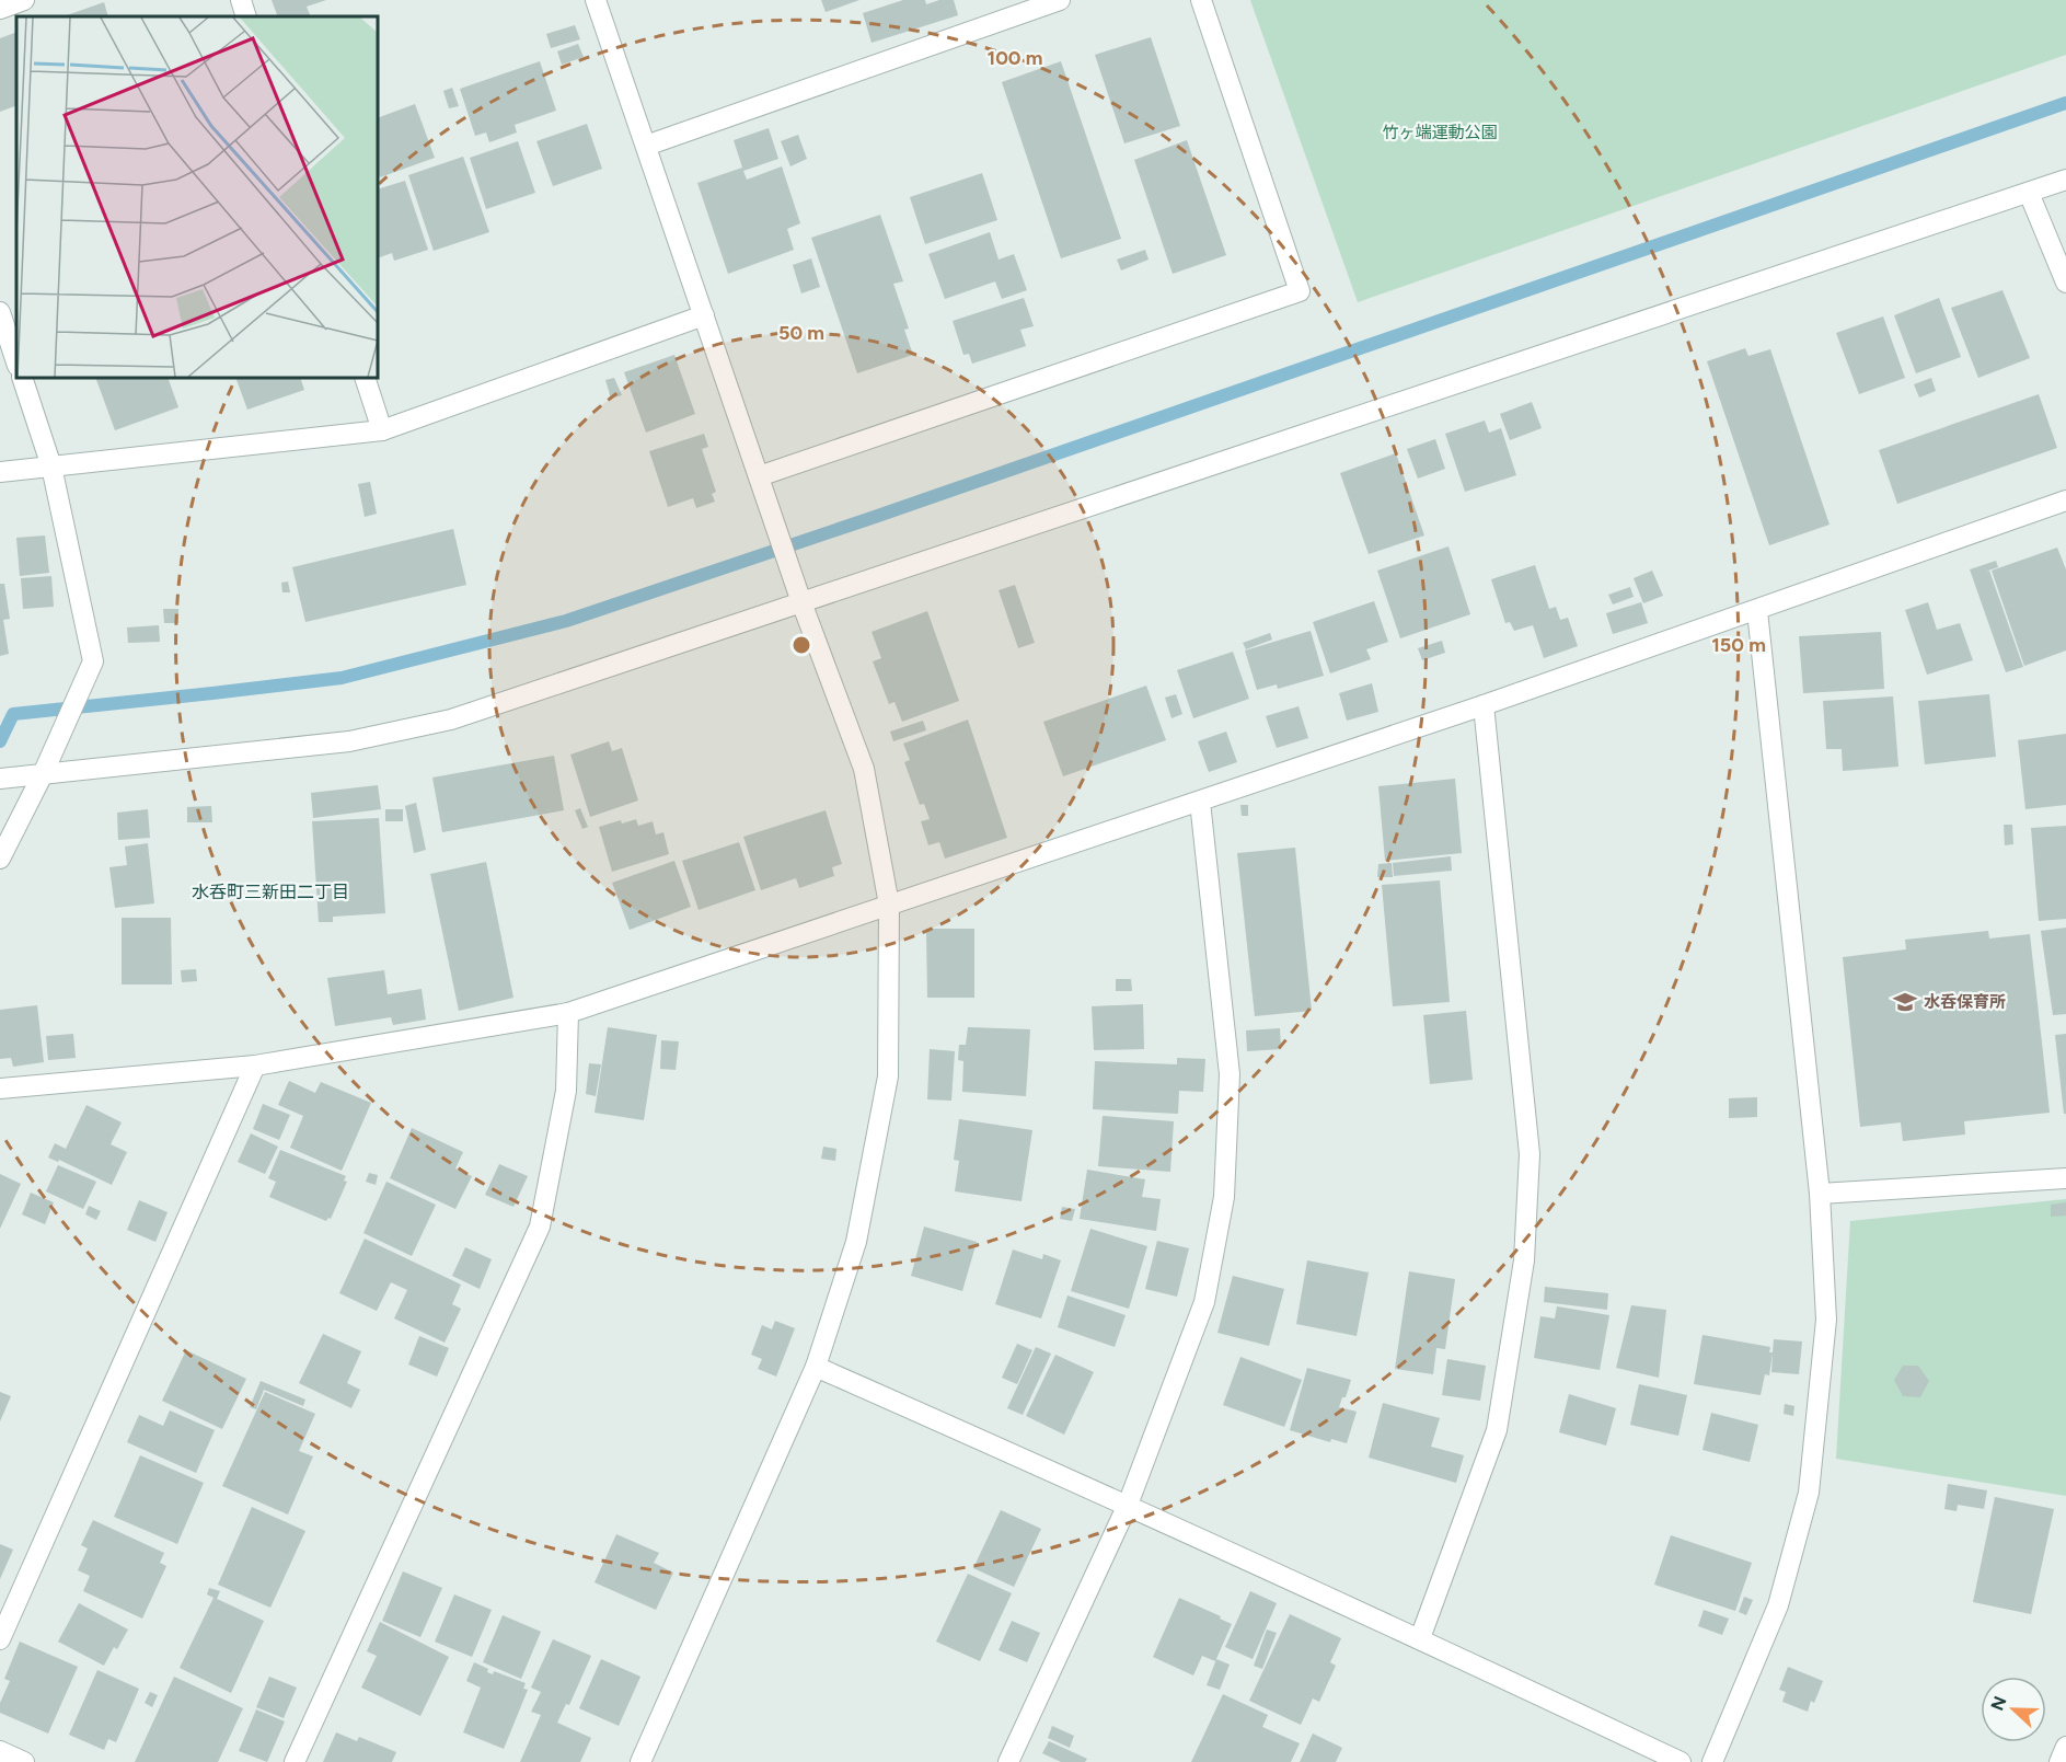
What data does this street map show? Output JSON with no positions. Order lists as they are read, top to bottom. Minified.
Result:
{"districts":["水呑町三新田二丁目"],"parks":["竹ヶ端運動公園"],"places":{"school or university":["水呑保育所"]},"north":"left","rings":["100 m","50 m","150 m"]}
